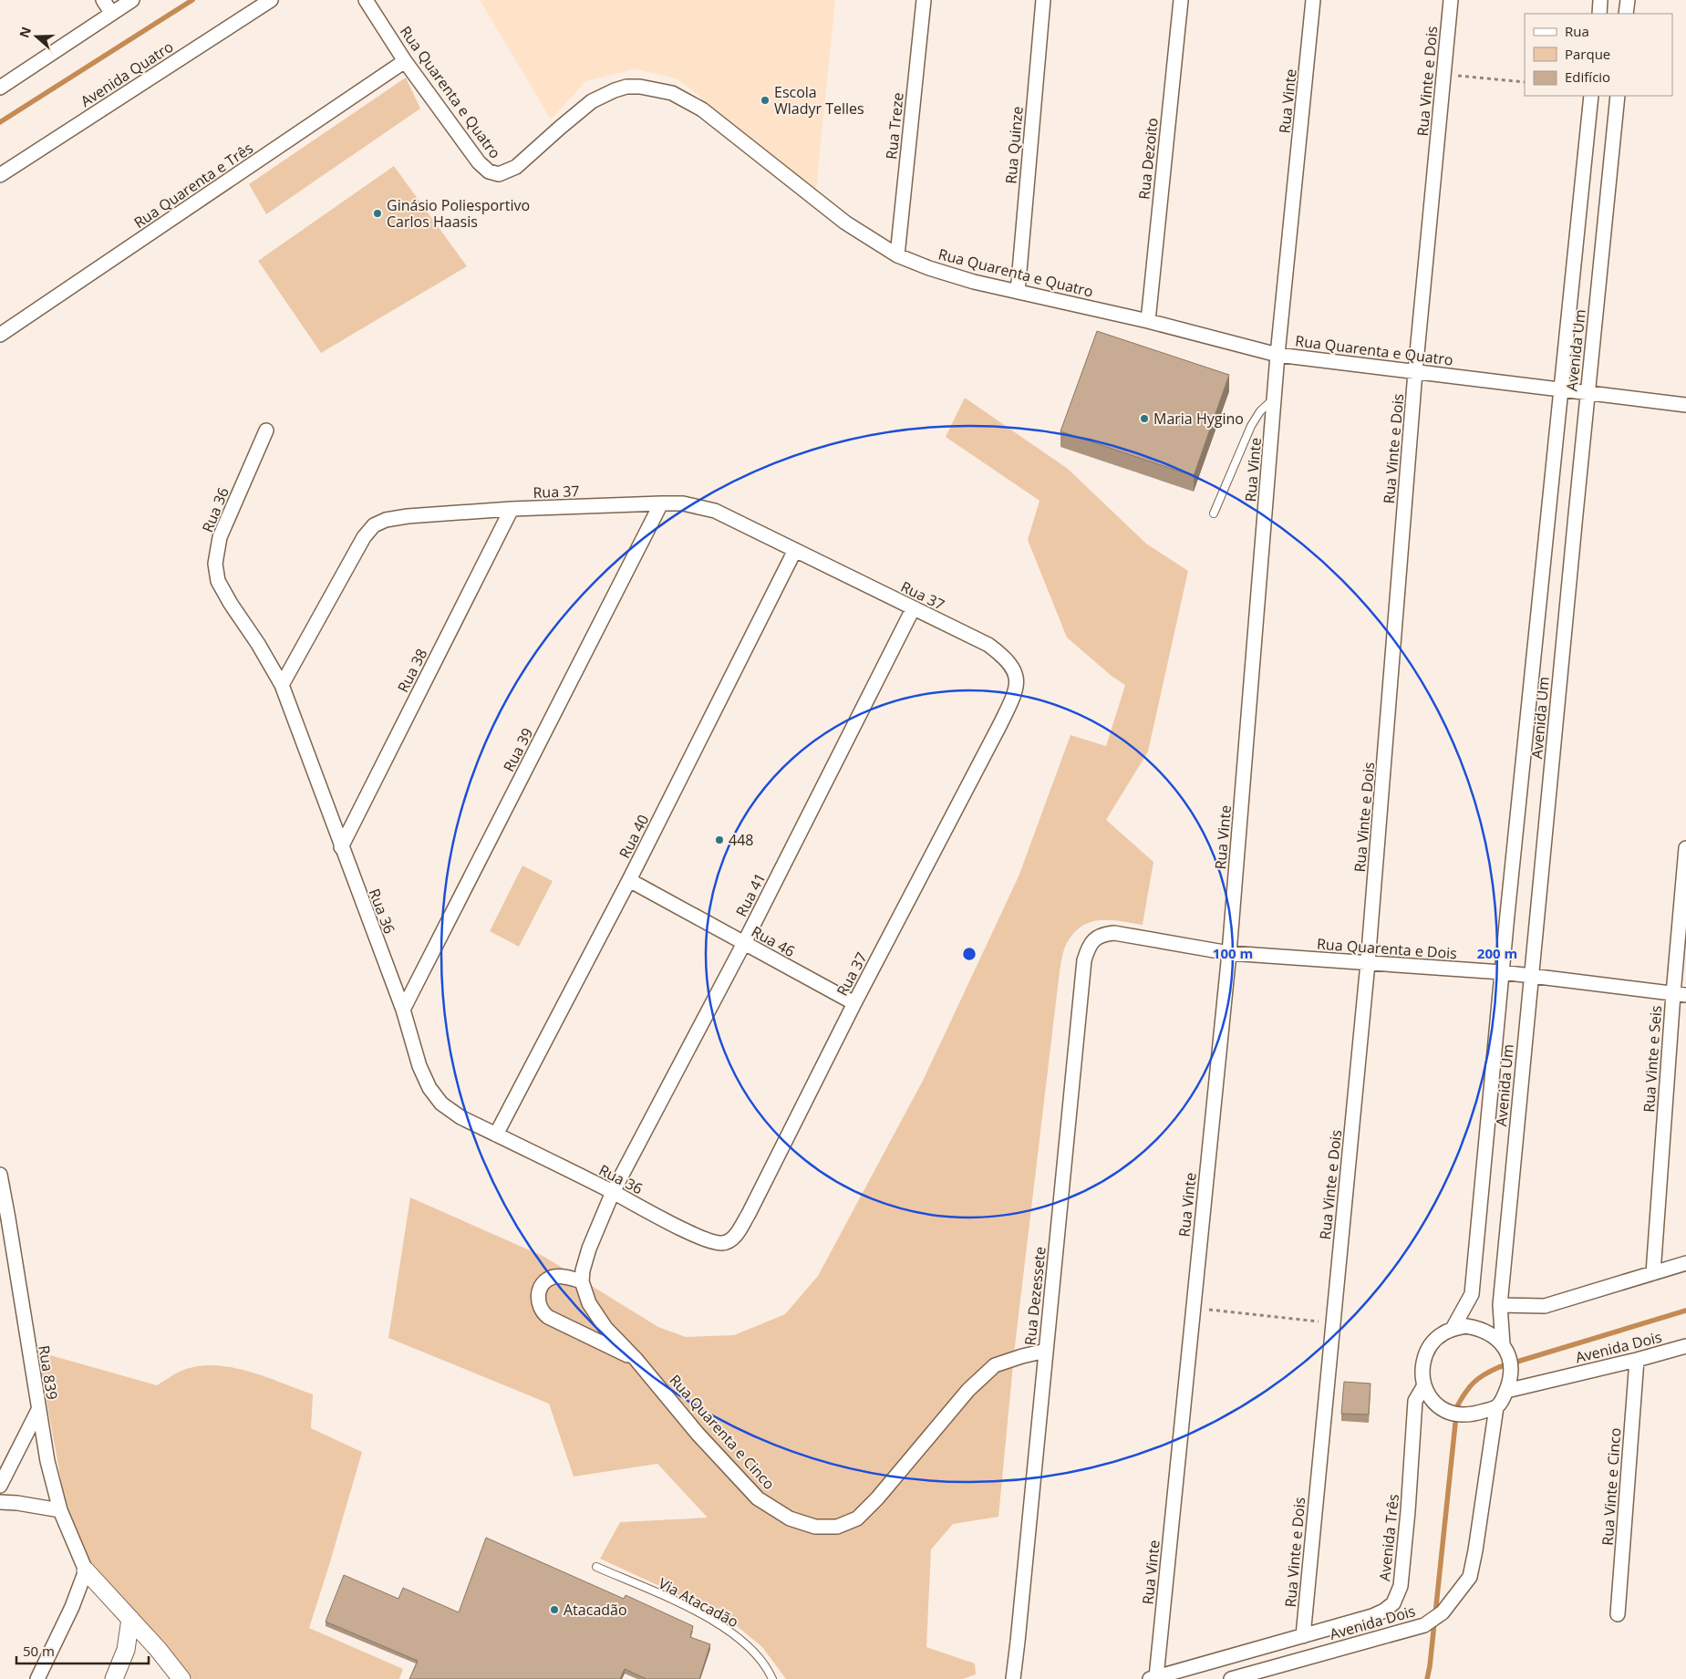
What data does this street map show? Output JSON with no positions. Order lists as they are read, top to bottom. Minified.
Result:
{"streets":{"street":["Avenida Quatro","Rua Vinte e Dois","Rua Quarenta e Quatro","Rua Vinte","Rua Treze","Rua Quinze","Rua Dezoito","Rua Quarenta e Três","Avenida Um","Rua 37","Rua 36","Rua 38","Rua 39","Rua 40","Rua 41","Rua 46","Rua Quarenta e Dois","Rua Vinte e Seis","Rua Dezessete","Avenida Dois","Rua 839","Rua Quarenta e Cinco","Rua Vinte e Cinco","Avenida Três"],"lane":["Via Atacadão"]},"crossings":[["Rua Vinte e Dois","Rua Quarenta e Quatro"],["Rua Vinte e Dois","Rua Quarenta e Dois"],["Rua Vinte e Dois","Avenida Três"],["Rua Quarenta e Quatro","Rua Vinte"],["Rua Quarenta e Quatro","Rua Treze"],["Rua Quarenta e Quatro","Rua Quinze"],["Rua Quarenta e Quatro","Rua Dezoito"],["Rua Quarenta e Quatro","Rua Quarenta e Três"],["Rua Quarenta e Quatro","Avenida Um"],["Rua Vinte","Rua Quarenta e Dois"],["Rua Vinte","Avenida Três"],["Avenida Um","Rua Quarenta e Dois"],["Avenida Um","Avenida Dois"],["Avenida Um","Avenida Três"],["Rua 37","Rua 36"],["Rua 37","Rua 38"],["Rua 37","Rua 39"],["Rua 37","Rua 40"],["Rua 37","Rua 41"],["Rua 37","Rua 46"],["Rua 36","Rua 38"],["Rua 36","Rua 39"],["Rua 36","Rua 40"],["Rua 36","Rua 41"],["Rua 36","Rua Quarenta e Cinco"],["Rua 40","Rua 46"],["Rua 41","Rua 46"],["Rua 41","Rua Quarenta e Cinco"],["Rua Quarenta e Dois","Rua Vinte e Seis"],["Rua Quarenta e Dois","Rua Dezessete"],["Rua Dezessete","Rua Quarenta e Cinco"],["Avenida Dois","Rua Vinte e Cinco"],["Avenida Dois","Avenida Três"]],"places":["Escola Wladyr Telles","Ginásio Poliesportivo Carlos Haasis","Maria Hygino","448","Atacadão"],"legend":["Rua","Parque","Edifício"],"scale_bar":"50 m","north":"left","rings":["100 m","200 m"]}
